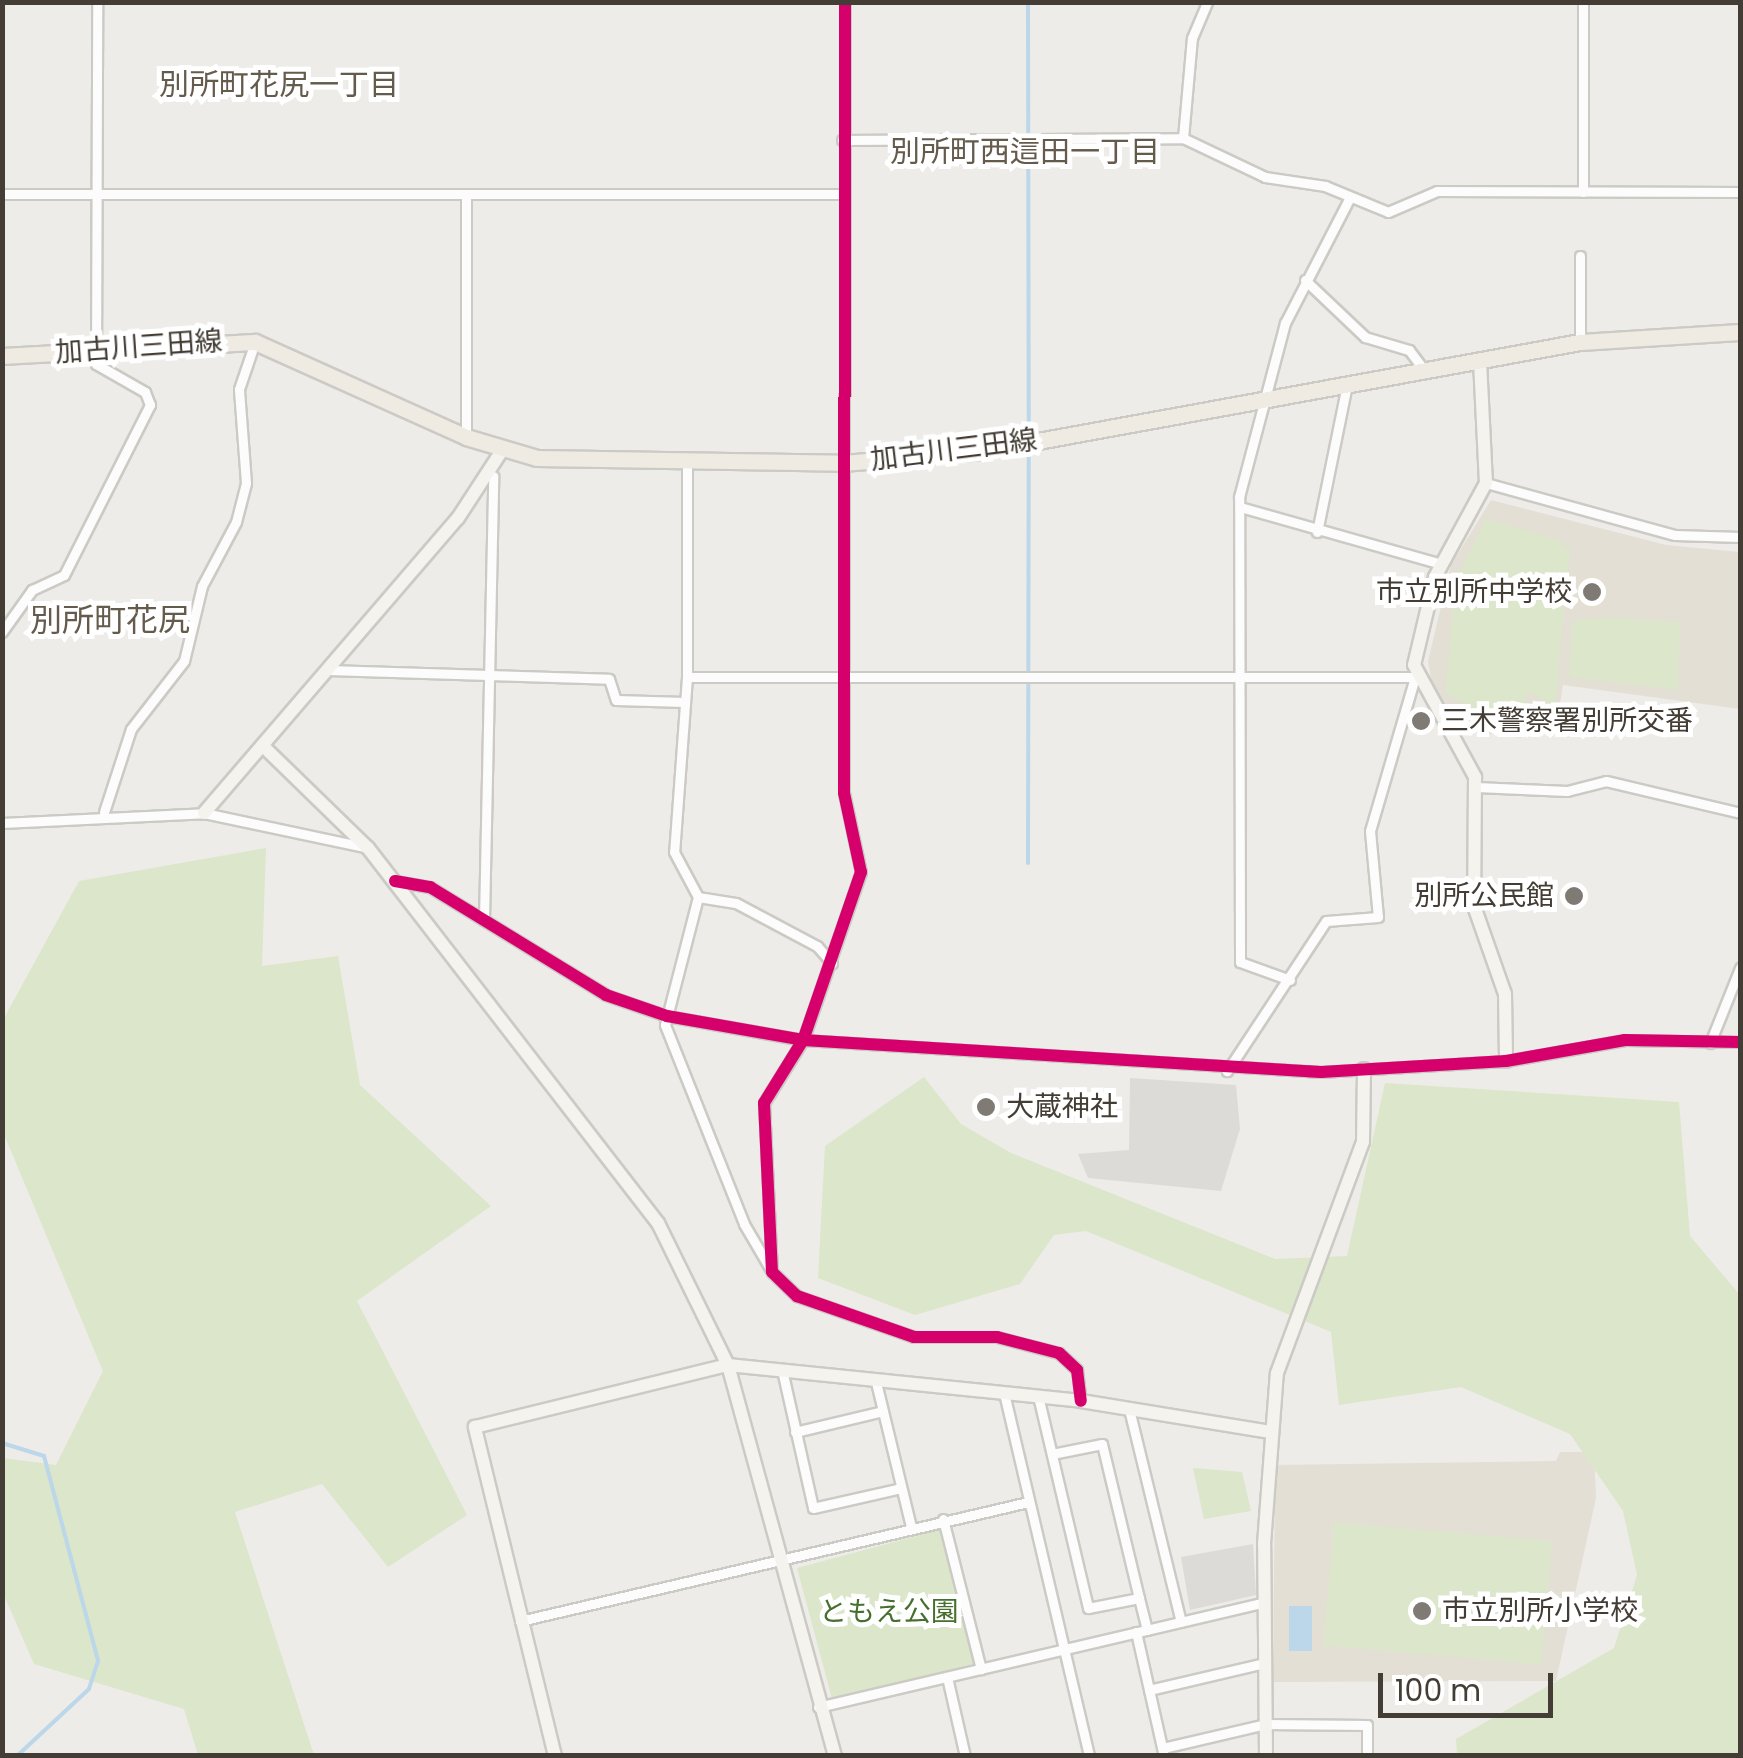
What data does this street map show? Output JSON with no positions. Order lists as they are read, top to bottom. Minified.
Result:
{"streets":{"main road":["加古川三田線"]},"districts":["別所町花尻一丁目","別所町西這田一丁目","別所町花尻"],"parks":["ともえ公園"],"places":["市立別所中学校","三木警察署別所交番","別所公民館","大蔵神社","市立別所小学校"],"scale_bar":"100 m"}
